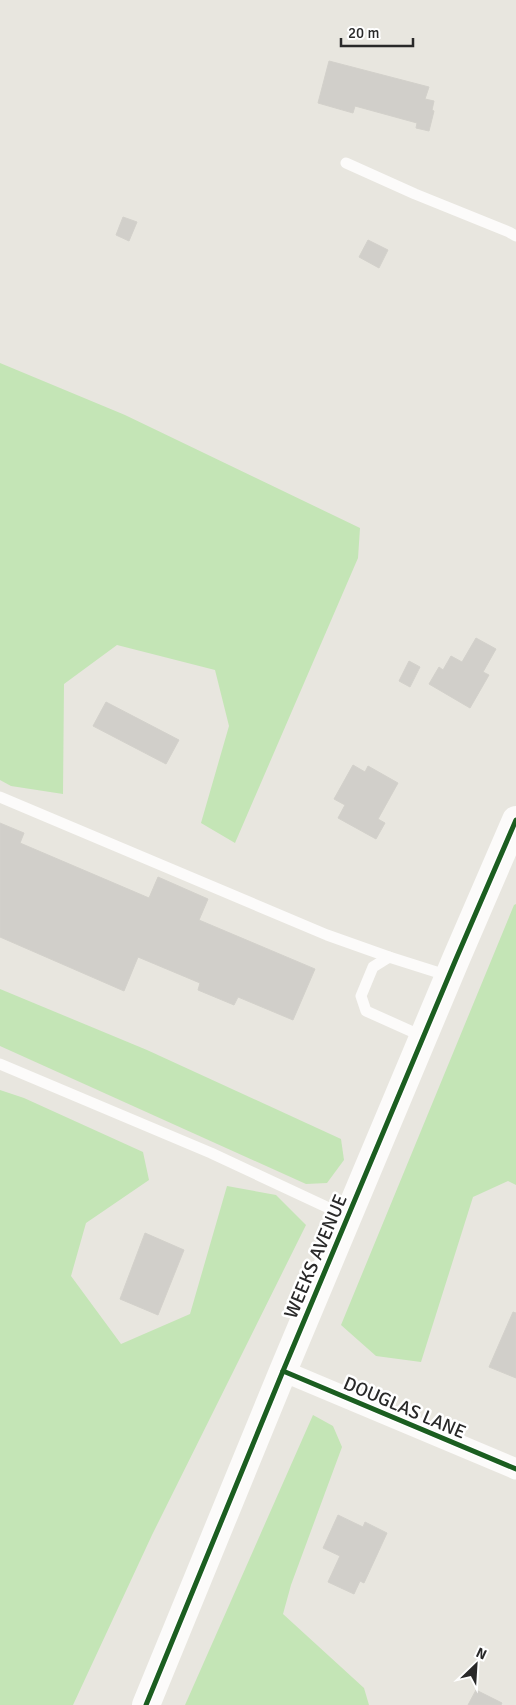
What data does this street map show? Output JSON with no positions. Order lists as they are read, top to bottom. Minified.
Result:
{"streets":{"street":["WEEKS AVENUE","DOUGLAS LANE"]},"crossings":[["WEEKS AVENUE","DOUGLAS LANE"]],"scale_bar":"20 m","north":"top right"}
